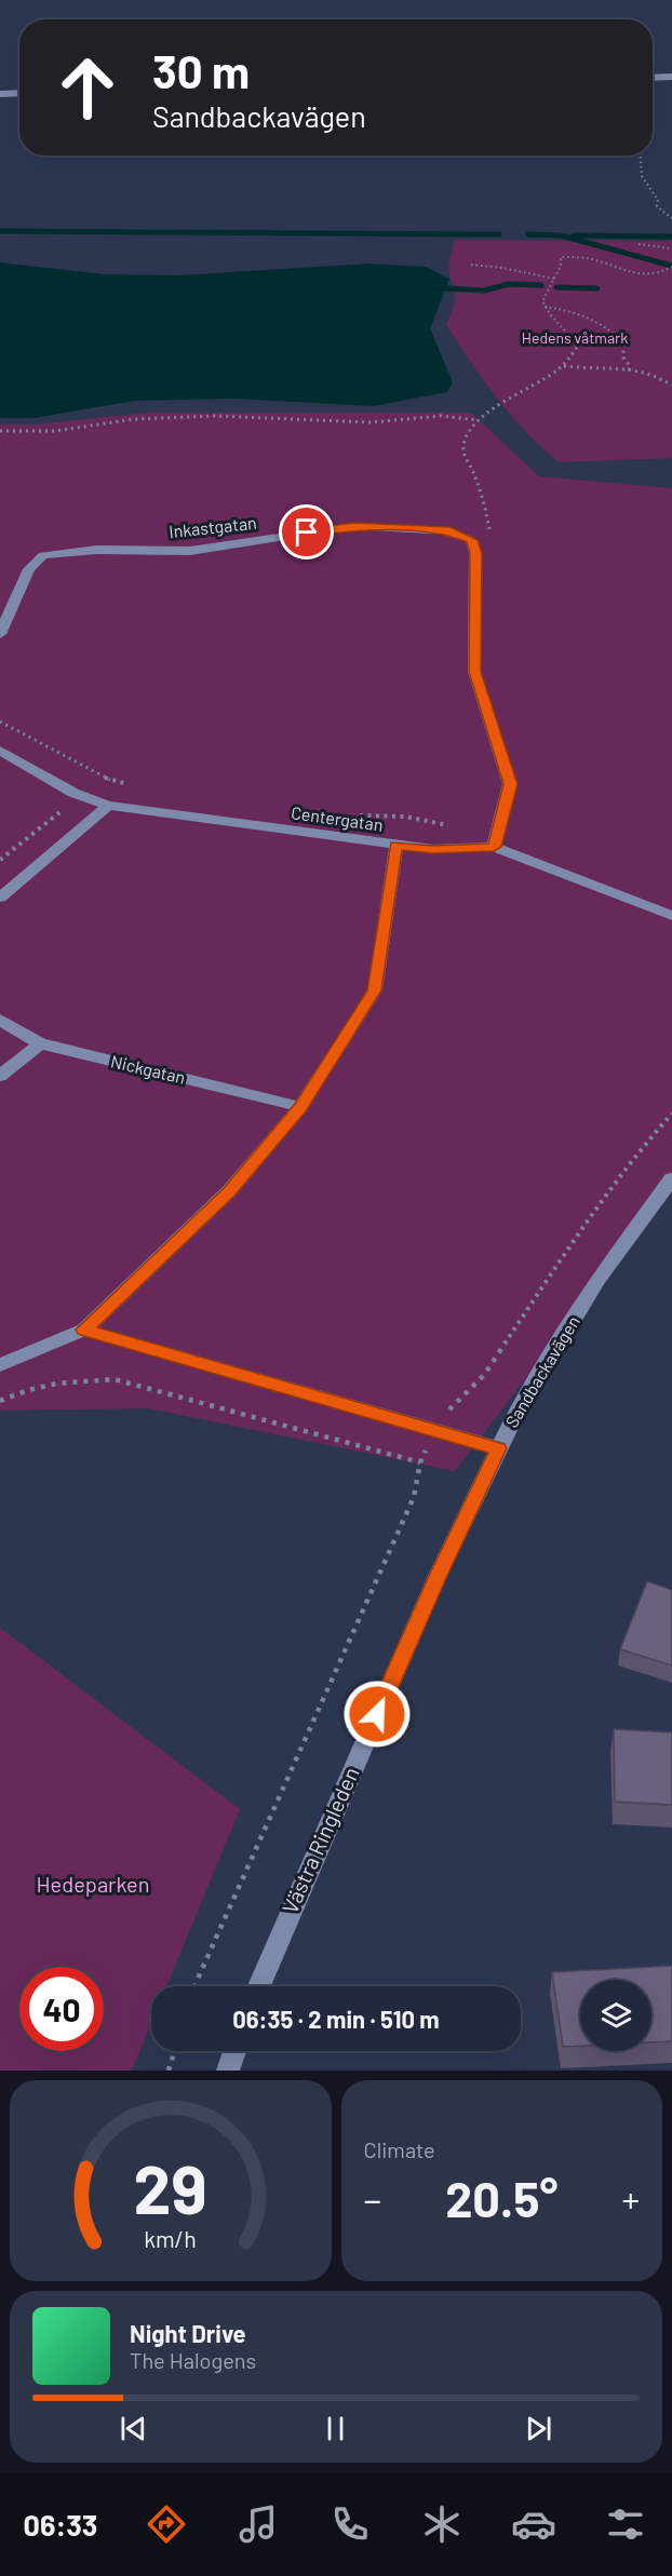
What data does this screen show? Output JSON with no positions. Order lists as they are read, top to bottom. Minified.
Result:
{"streets":{"street":["Inkastgatan","Centergatan","Nickgatan","Sandbackavägen","Västra Ringleden"]},"crossings":[["Inkastgatan","Centergatan"],["Sandbackavägen","Västra Ringleden"]],"parks":["Hedens våtmark","Hedeparken"],"page":{"turn":["30 m","Sandbackavägen"],"limit":"40","trip":"06:35 · 2 min · 510 m","tile":"Climate","heat":["−","20.5°","+"],"song":["Night Drive","The Halogens"],"tabs":"06:33","gauge":["29","km/h"]}}
